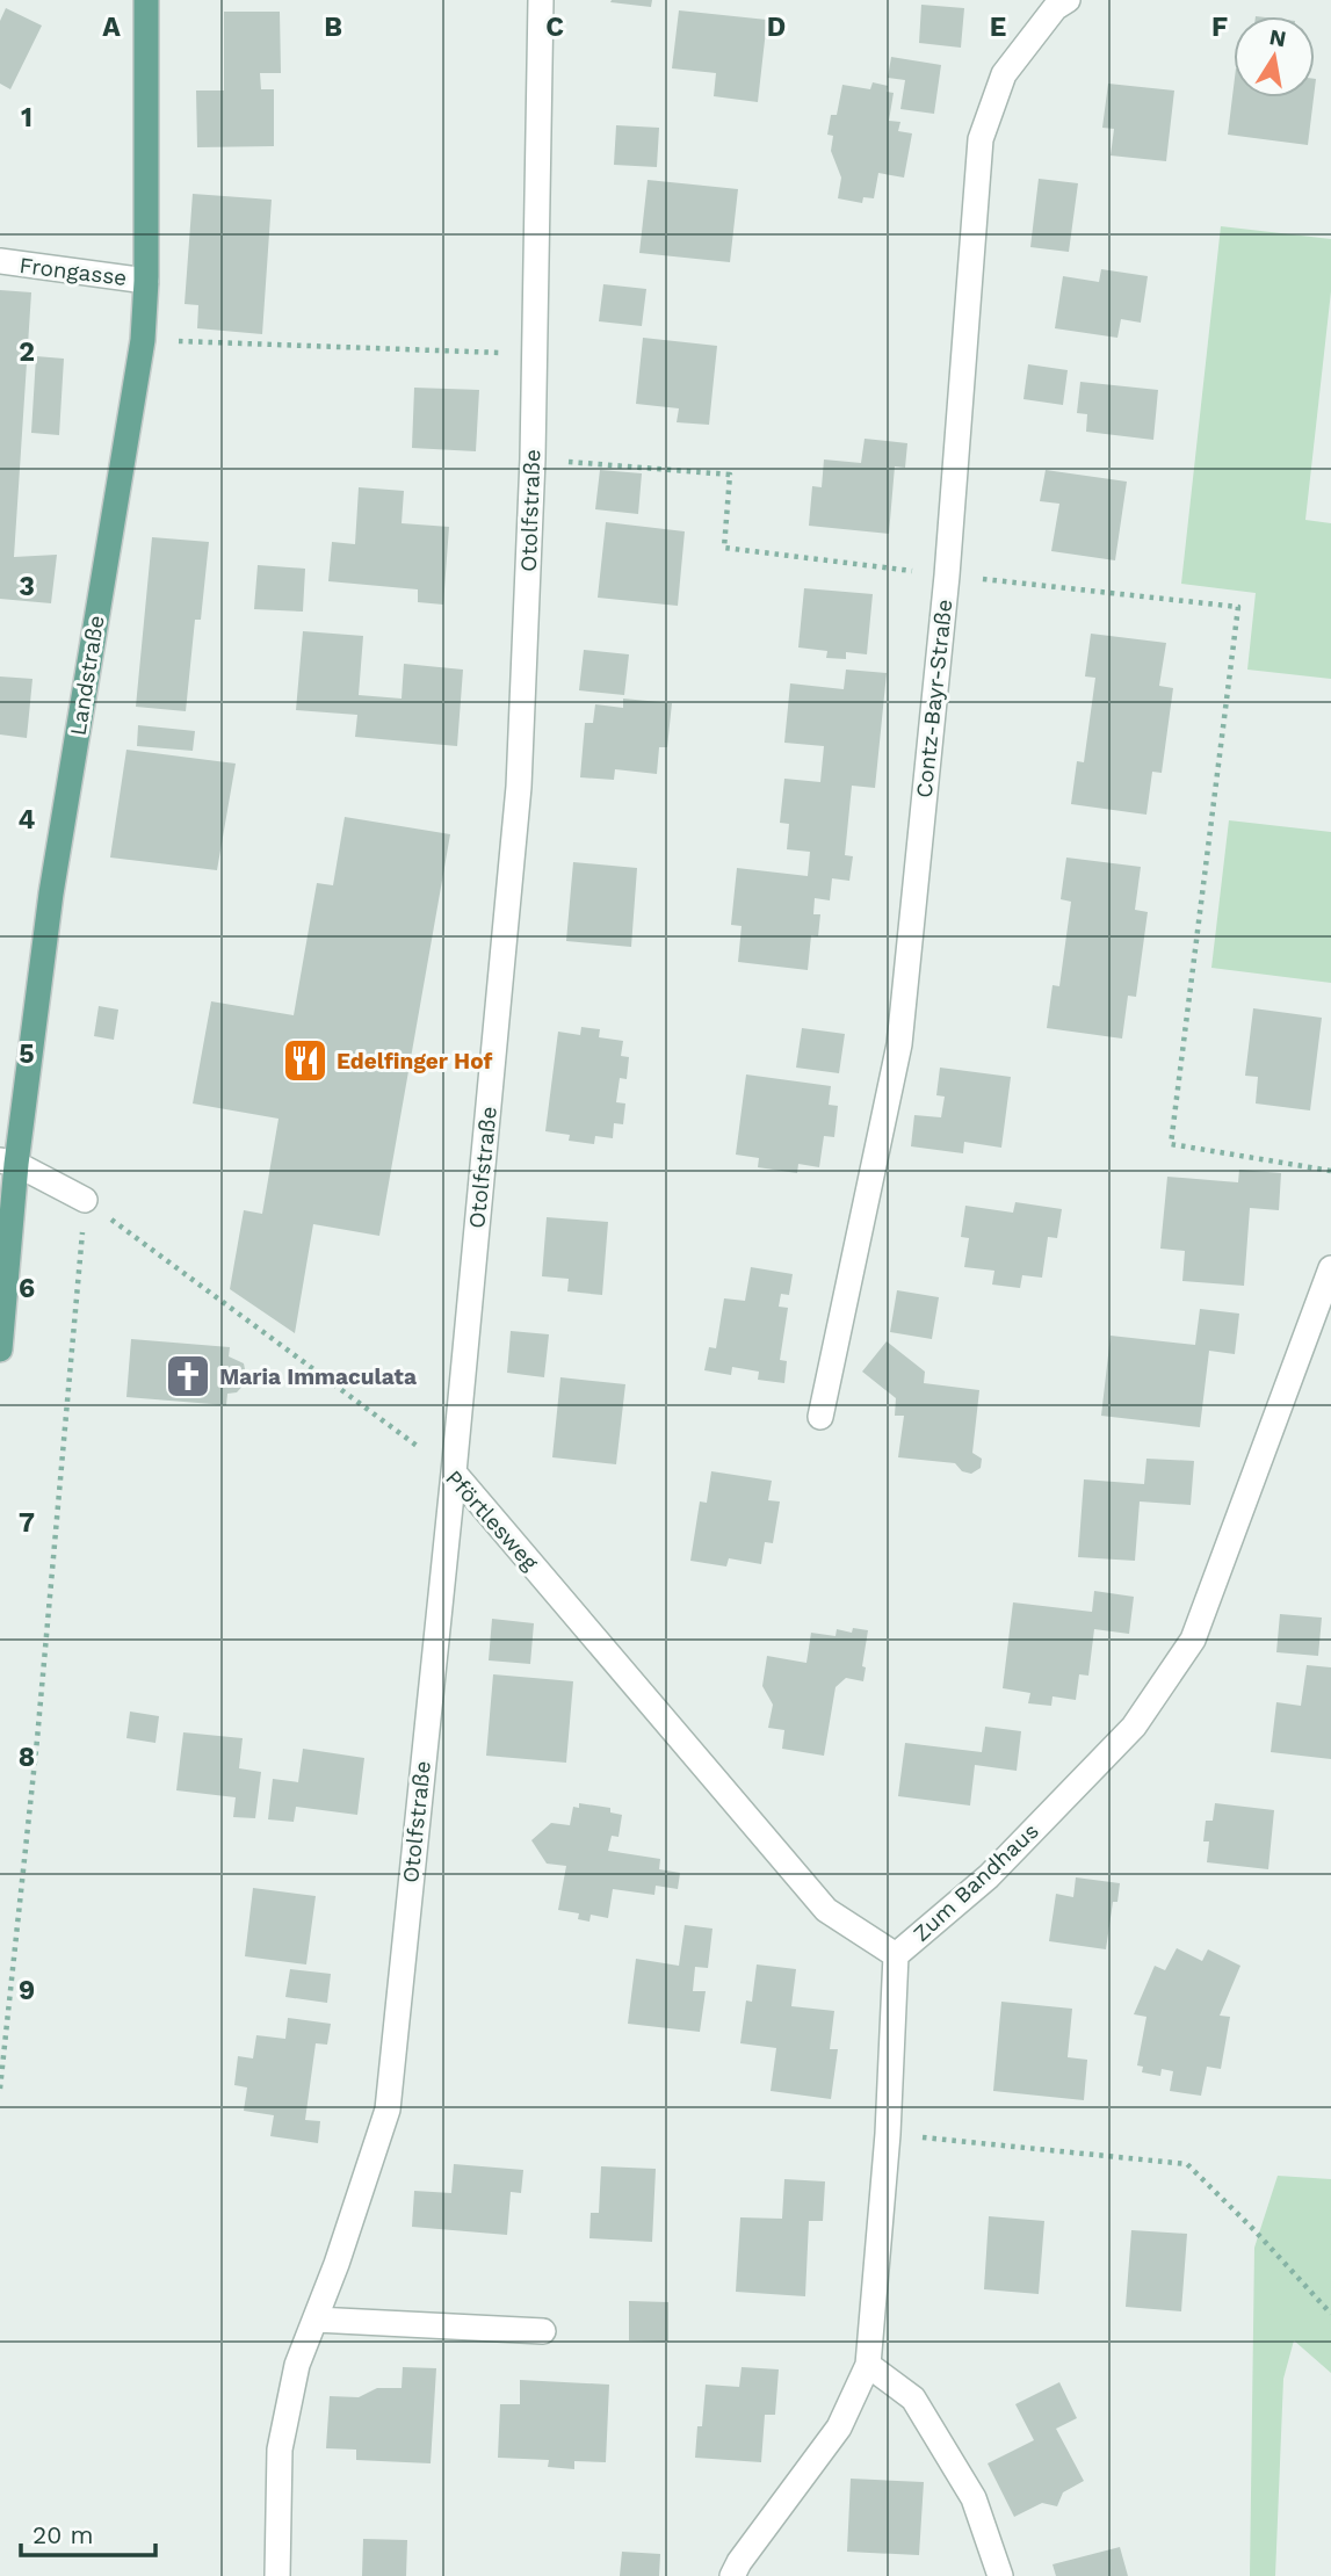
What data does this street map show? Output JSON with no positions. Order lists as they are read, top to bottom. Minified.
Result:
{"streets":{"main road":["Landstraße"],"street":["Frongasse","Otolfstraße","Contz-Bayr-Straße","Pförtlesweg","Zum Bandhaus"]},"crossings":[["Frongasse","Landstraße"],["Otolfstraße","Pförtlesweg"],["Pförtlesweg","Zum Bandhaus"]],"places":{"restaurant":["Edelfinger Hof"],"church":["Maria Immaculata"]},"scale_bar":"20 m","north":"top","grid":{"columns":["A","B","C","D","E","F"],"rows":["1","2","3","4","5","6","7","8","9"]}}
